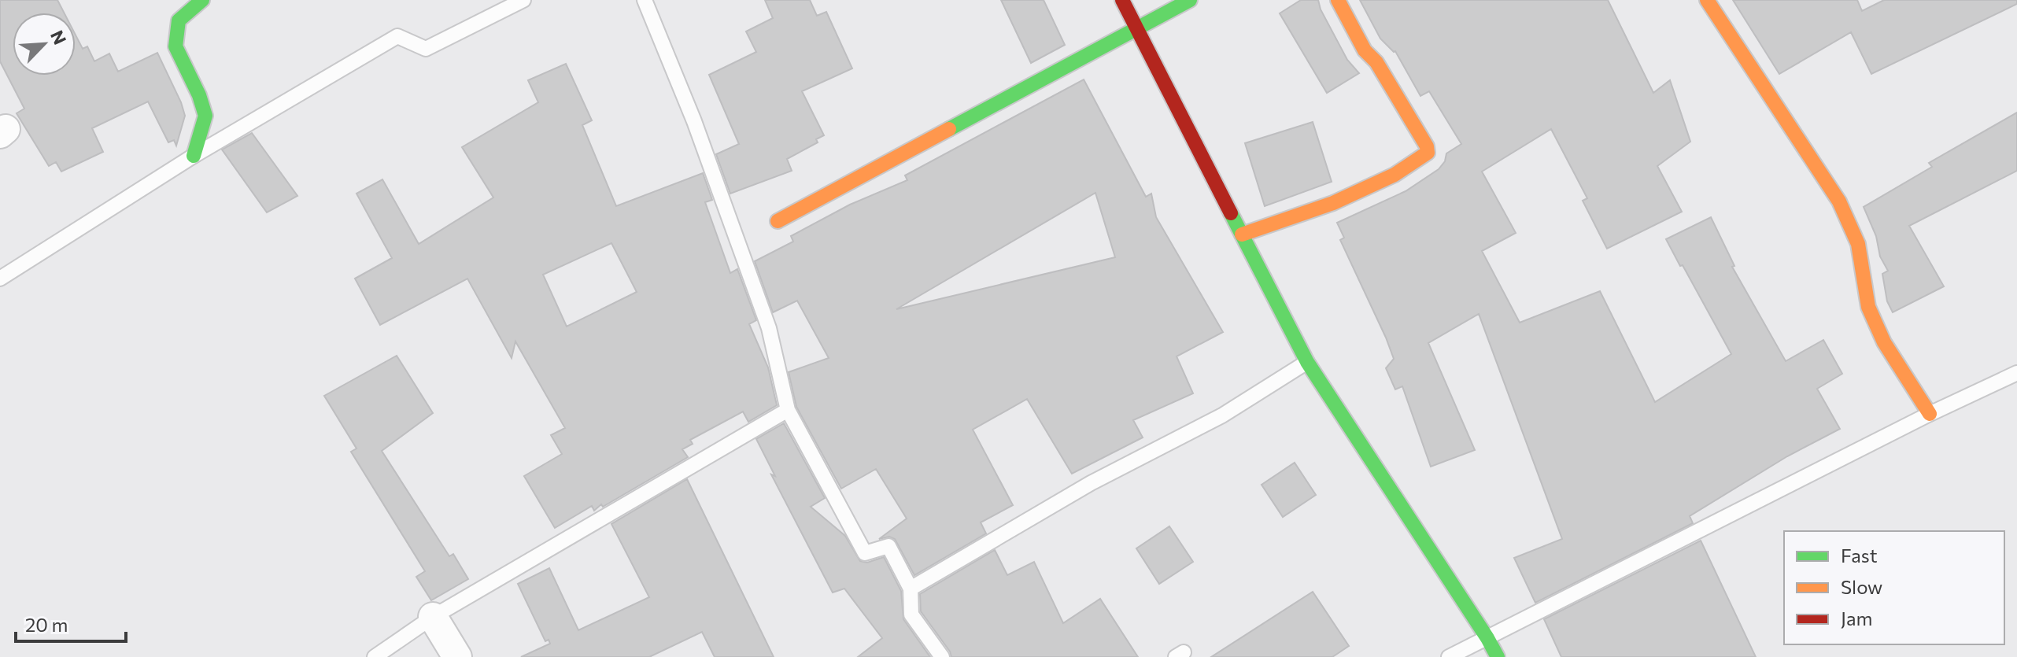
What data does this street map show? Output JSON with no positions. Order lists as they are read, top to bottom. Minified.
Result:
{"legend":["Fast","Slow","Jam"],"scale_bar":"20 m","north":"top right"}
